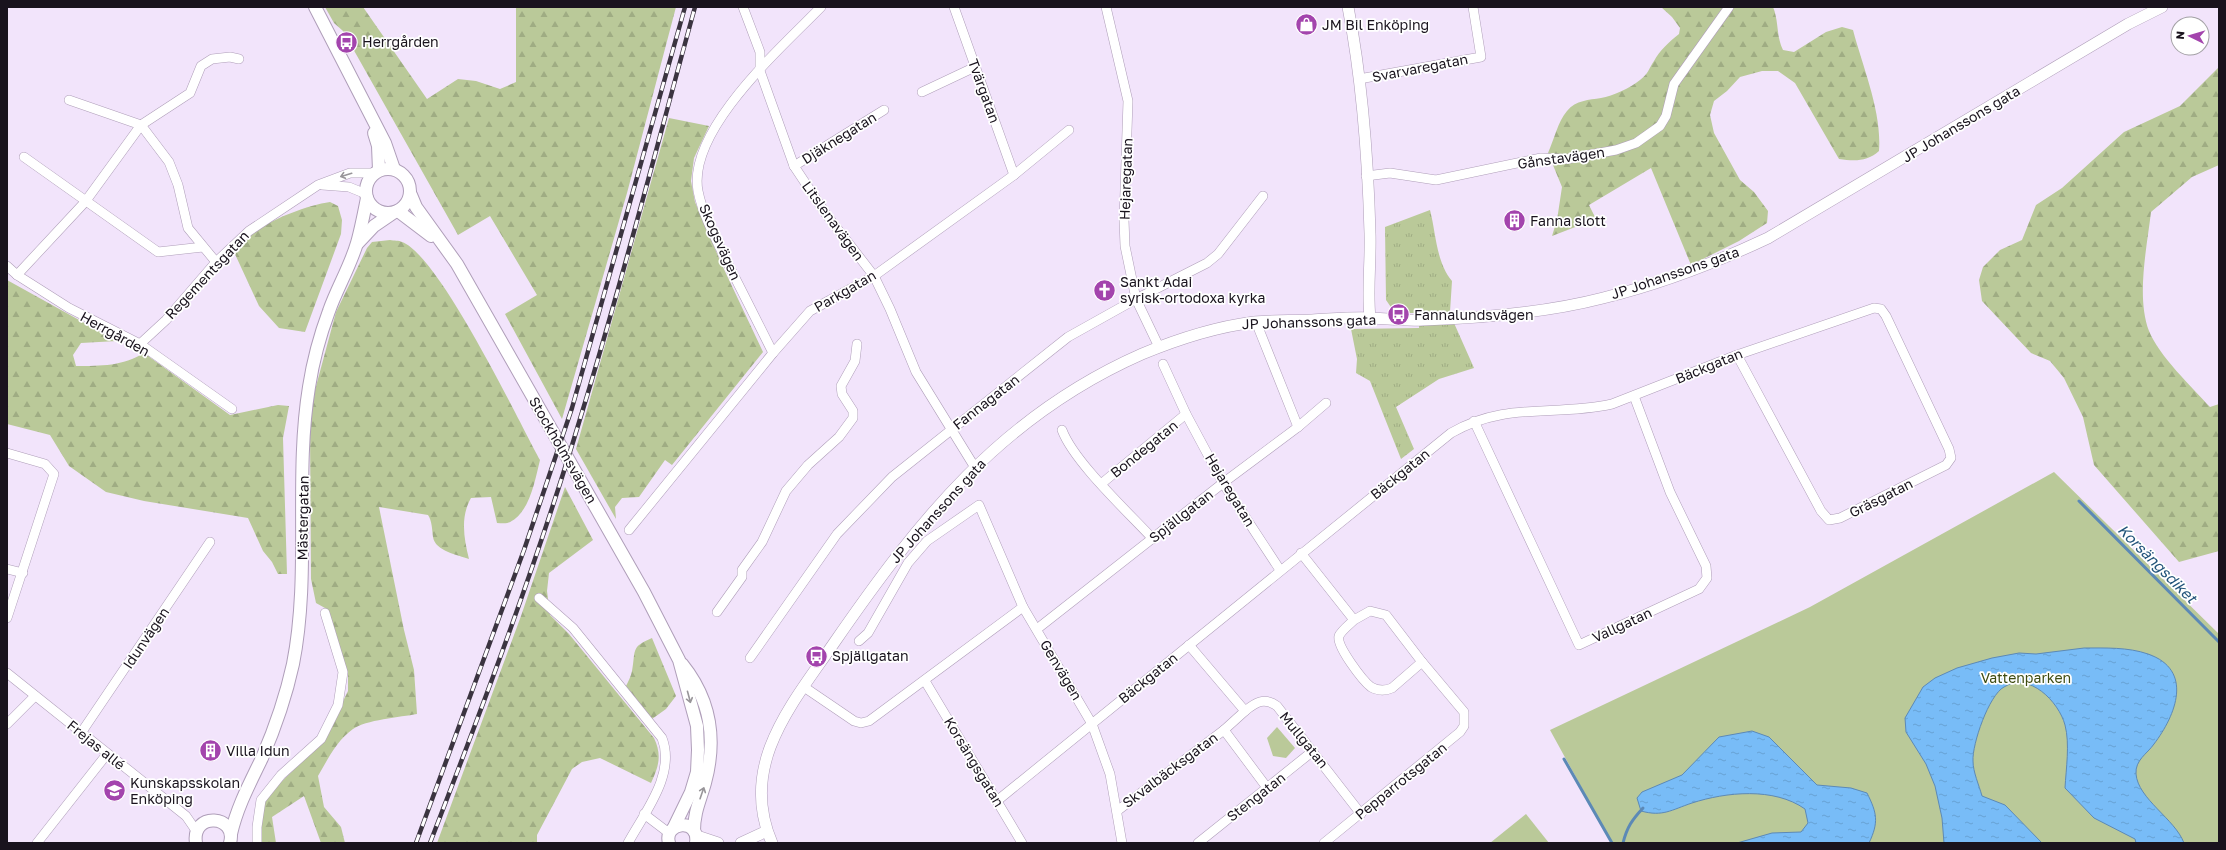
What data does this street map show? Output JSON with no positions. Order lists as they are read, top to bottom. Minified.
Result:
{"streets":{"main road":["Stockholmsvägen","Mästergatan"],"street":["Svarvaregatan","Tvärgatan","JP Johanssons gata","Djäknegatan","Gånstavägen","Hejaregatan","Litslenavägen","Skogsvägen","Regementsgatan","Parkgatan","Herrgården","Bäckgatan","Fannagatan","Bondegatan","Gräsgatan","Spjällgatan","Vallgatan","Idunvägen","Genvägen","Mullgatan","Frejas allé","Korsängsgatan","Skvalbäcksgatan","Pepparrotsgatan","Stengatan"]},"crossings":[["Tvärgatan","Parkgatan"],["JP Johanssons gata","Hejaregatan"],["JP Johanssons gata","Litslenavägen"],["Djäknegatan","Litslenavägen"],["Hejaregatan","Bäckgatan"],["Hejaregatan","Fannagatan"],["Hejaregatan","Bondegatan"],["Hejaregatan","Spjällgatan"],["Litslenavägen","Skogsvägen"],["Litslenavägen","Parkgatan"],["Litslenavägen","Fannagatan"],["Skogsvägen","Parkgatan"],["Regementsgatan","Herrgården"],["Regementsgatan","Stockholmsvägen"],["Regementsgatan","Mästergatan"],["Bäckgatan","Gräsgatan"],["Bäckgatan","Vallgatan"],["Bäckgatan","Genvägen"],["Bäckgatan","Korsängsgatan"],["Stockholmsvägen","Mästergatan"],["Spjällgatan","Genvägen"],["Mästergatan","Frejas allé"],["Idunvägen","Frejas allé"],["Genvägen","Skvalbäcksgatan"],["Mullgatan","Skvalbäcksgatan"],["Mullgatan","Pepparrotsgatan"],["Mullgatan","Stengatan"],["Skvalbäcksgatan","Stengatan"]],"water":["Korsängsdiket"],"parks":["Vattenparken"],"places":{"shop":["JM Bil Enköping"],"bus stop":["Herrgården","Fannalundsvägen","Spjällgatan"],"building":["Fanna slott","Villa Idun"],"church":["Sankt Adai syrisk-ortodoxa kyrka"],"school or university":["Kunskapsskolan Enköping"]},"north":"left"}
